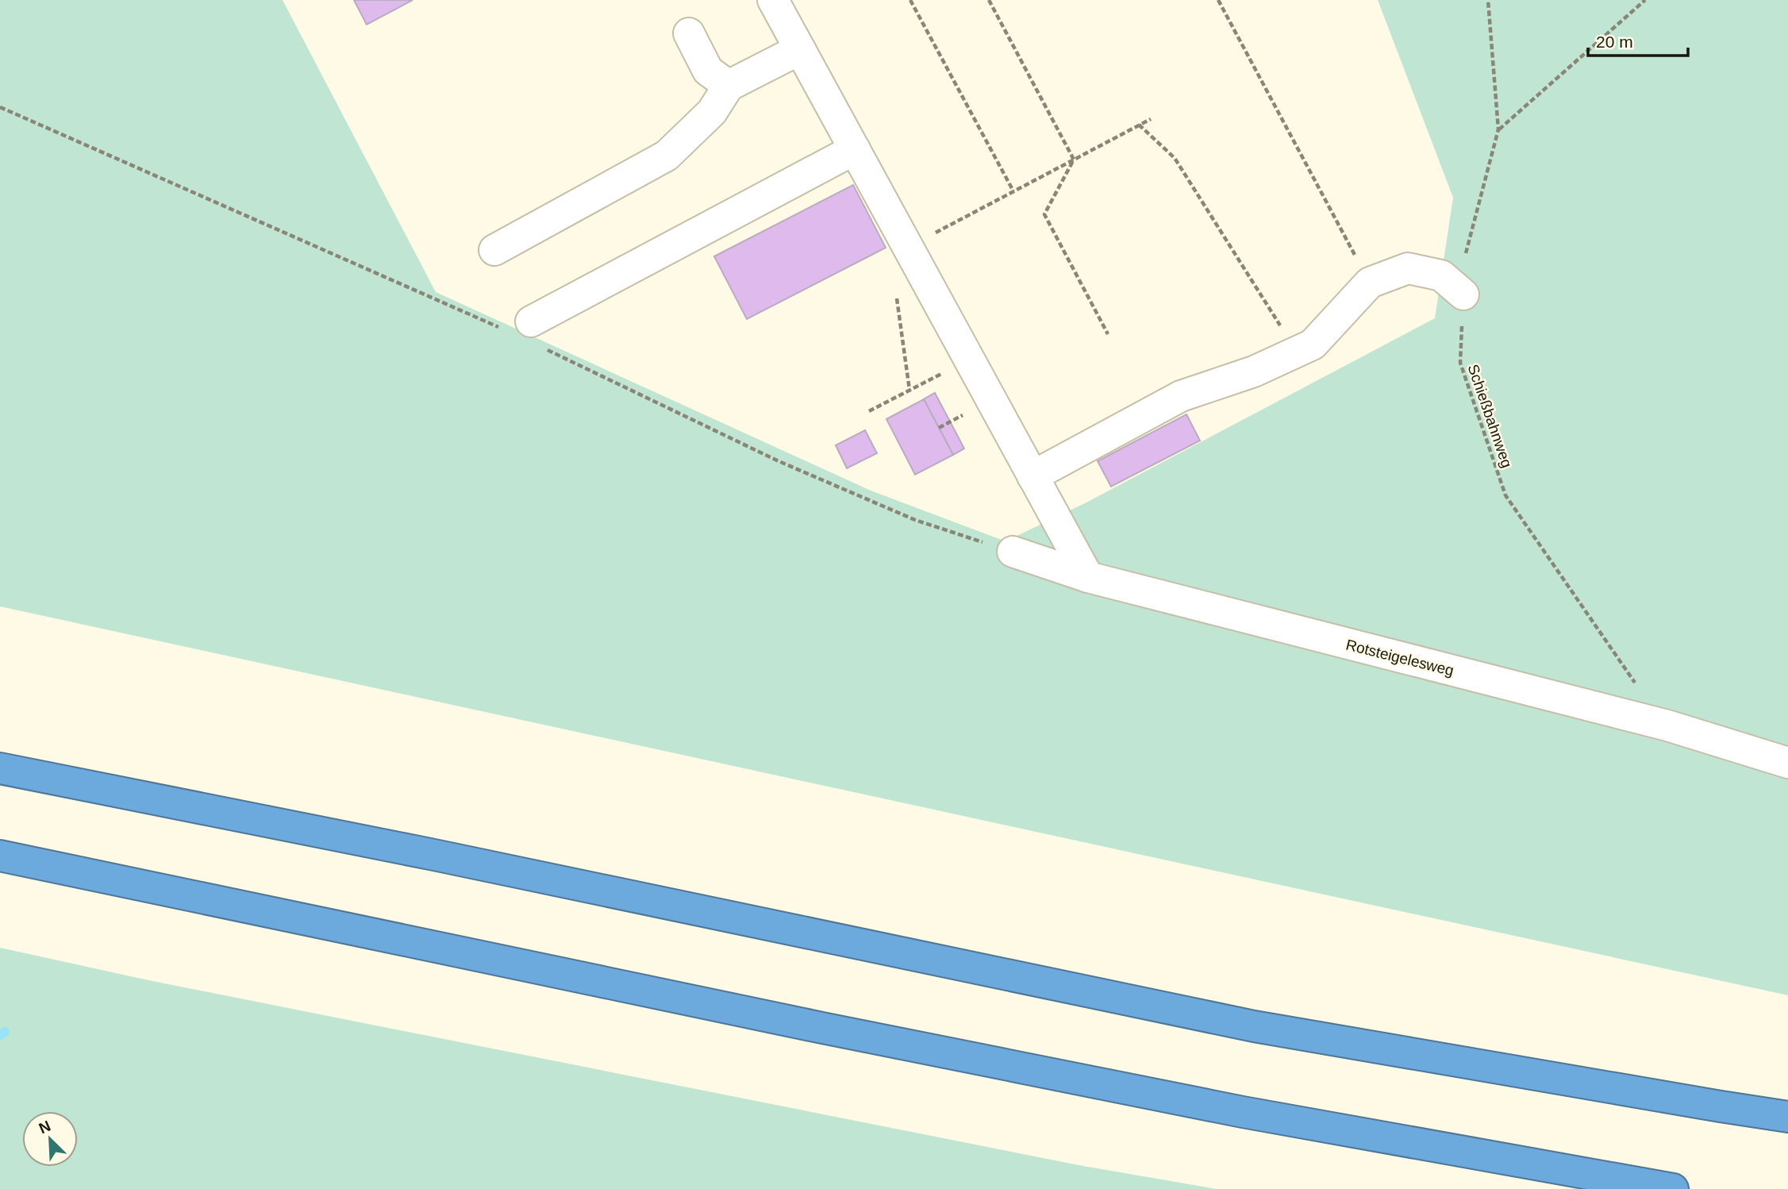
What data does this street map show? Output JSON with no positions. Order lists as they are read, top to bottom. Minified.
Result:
{"streets":{"lane":["Rotsteigelesweg"],"path":["Schießbahnweg"]},"crossings":[["Schießbahnweg","Rotsteigelesweg"]],"scale_bar":"20 m","north":"top left"}
